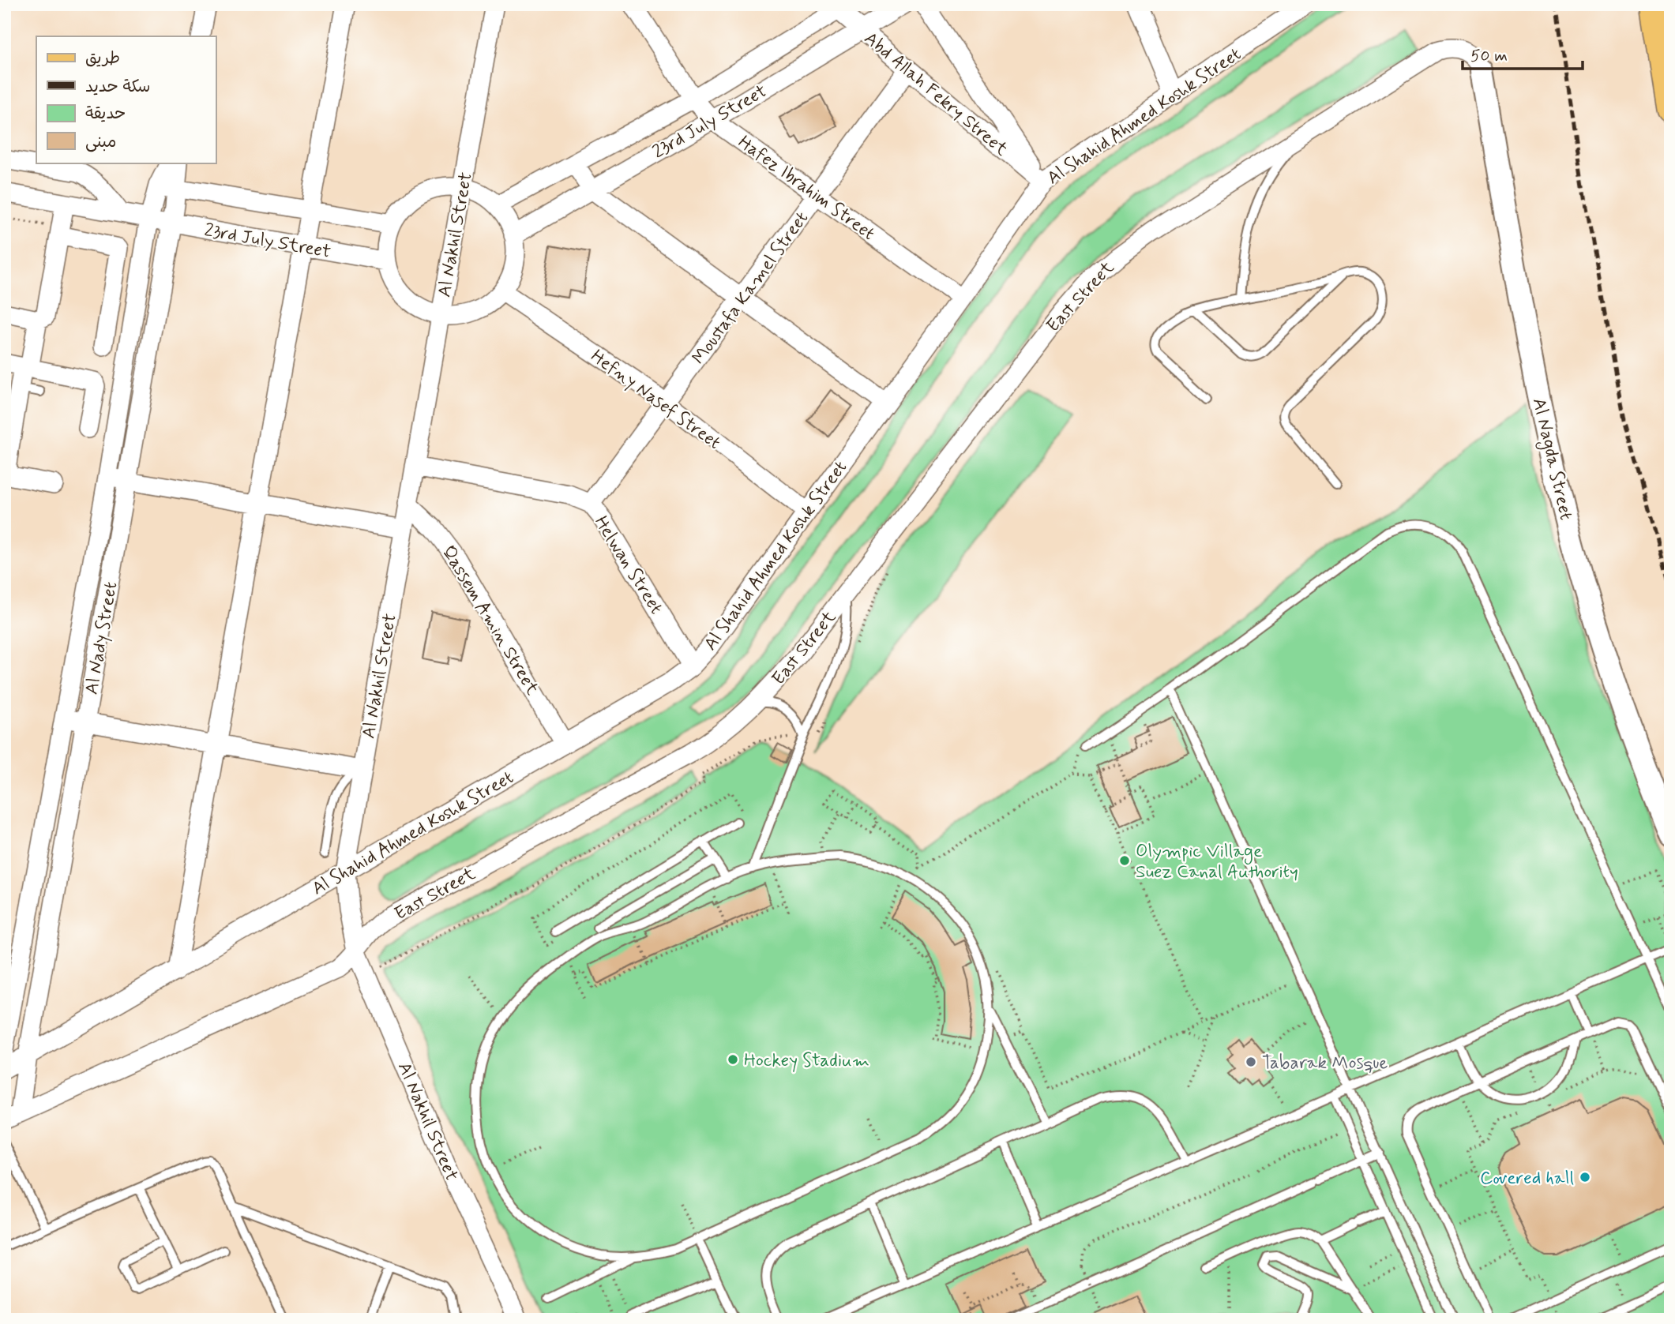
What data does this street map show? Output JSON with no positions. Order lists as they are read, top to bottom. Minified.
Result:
{"streets":{"street":["Abd Allah Fekry Street","Al Shahid Ahmed Koshk Street","23rd July Street","Hafez Ibrahim Street","Al Nakhil Street","Moustafa Kamel Street","East Street","Hefny Nasef Street","Al Nagda Street","Helwan Street","Qassem Amin Street","Al Nady Street"]},"crossings":[["Abd Allah Fekry Street","Al Shahid Ahmed Koshk Street"],["Abd Allah Fekry Street","23rd July Street"],["Abd Allah Fekry Street","Moustafa Kamel Street"],["Al Shahid Ahmed Koshk Street","Hafez Ibrahim Street"],["Al Shahid Ahmed Koshk Street","Al Nakhil Street"],["Al Shahid Ahmed Koshk Street","Hefny Nasef Street"],["Al Shahid Ahmed Koshk Street","Helwan Street"],["Al Shahid Ahmed Koshk Street","Qassem Amin Street"],["Al Shahid Ahmed Koshk Street","Al Nady Street"],["23rd July Street","Hafez Ibrahim Street"],["23rd July Street","Al Nady Street"],["Hafez Ibrahim Street","Moustafa Kamel Street"],["Al Nakhil Street","East Street"],["Al Nakhil Street","Helwan Street"],["Al Nakhil Street","Qassem Amin Street"],["Moustafa Kamel Street","Hefny Nasef Street"],["Moustafa Kamel Street","Helwan Street"],["East Street","Al Nagda Street"],["East Street","Al Nady Street"]],"places":["Olympic Village Suez Canal Authority","Hockey Stadium","Tabarak Mosque","Covered hall"],"legend":["طريق","سكة حديد","حديقة","مبنى"],"scale_bar":"50 m"}
